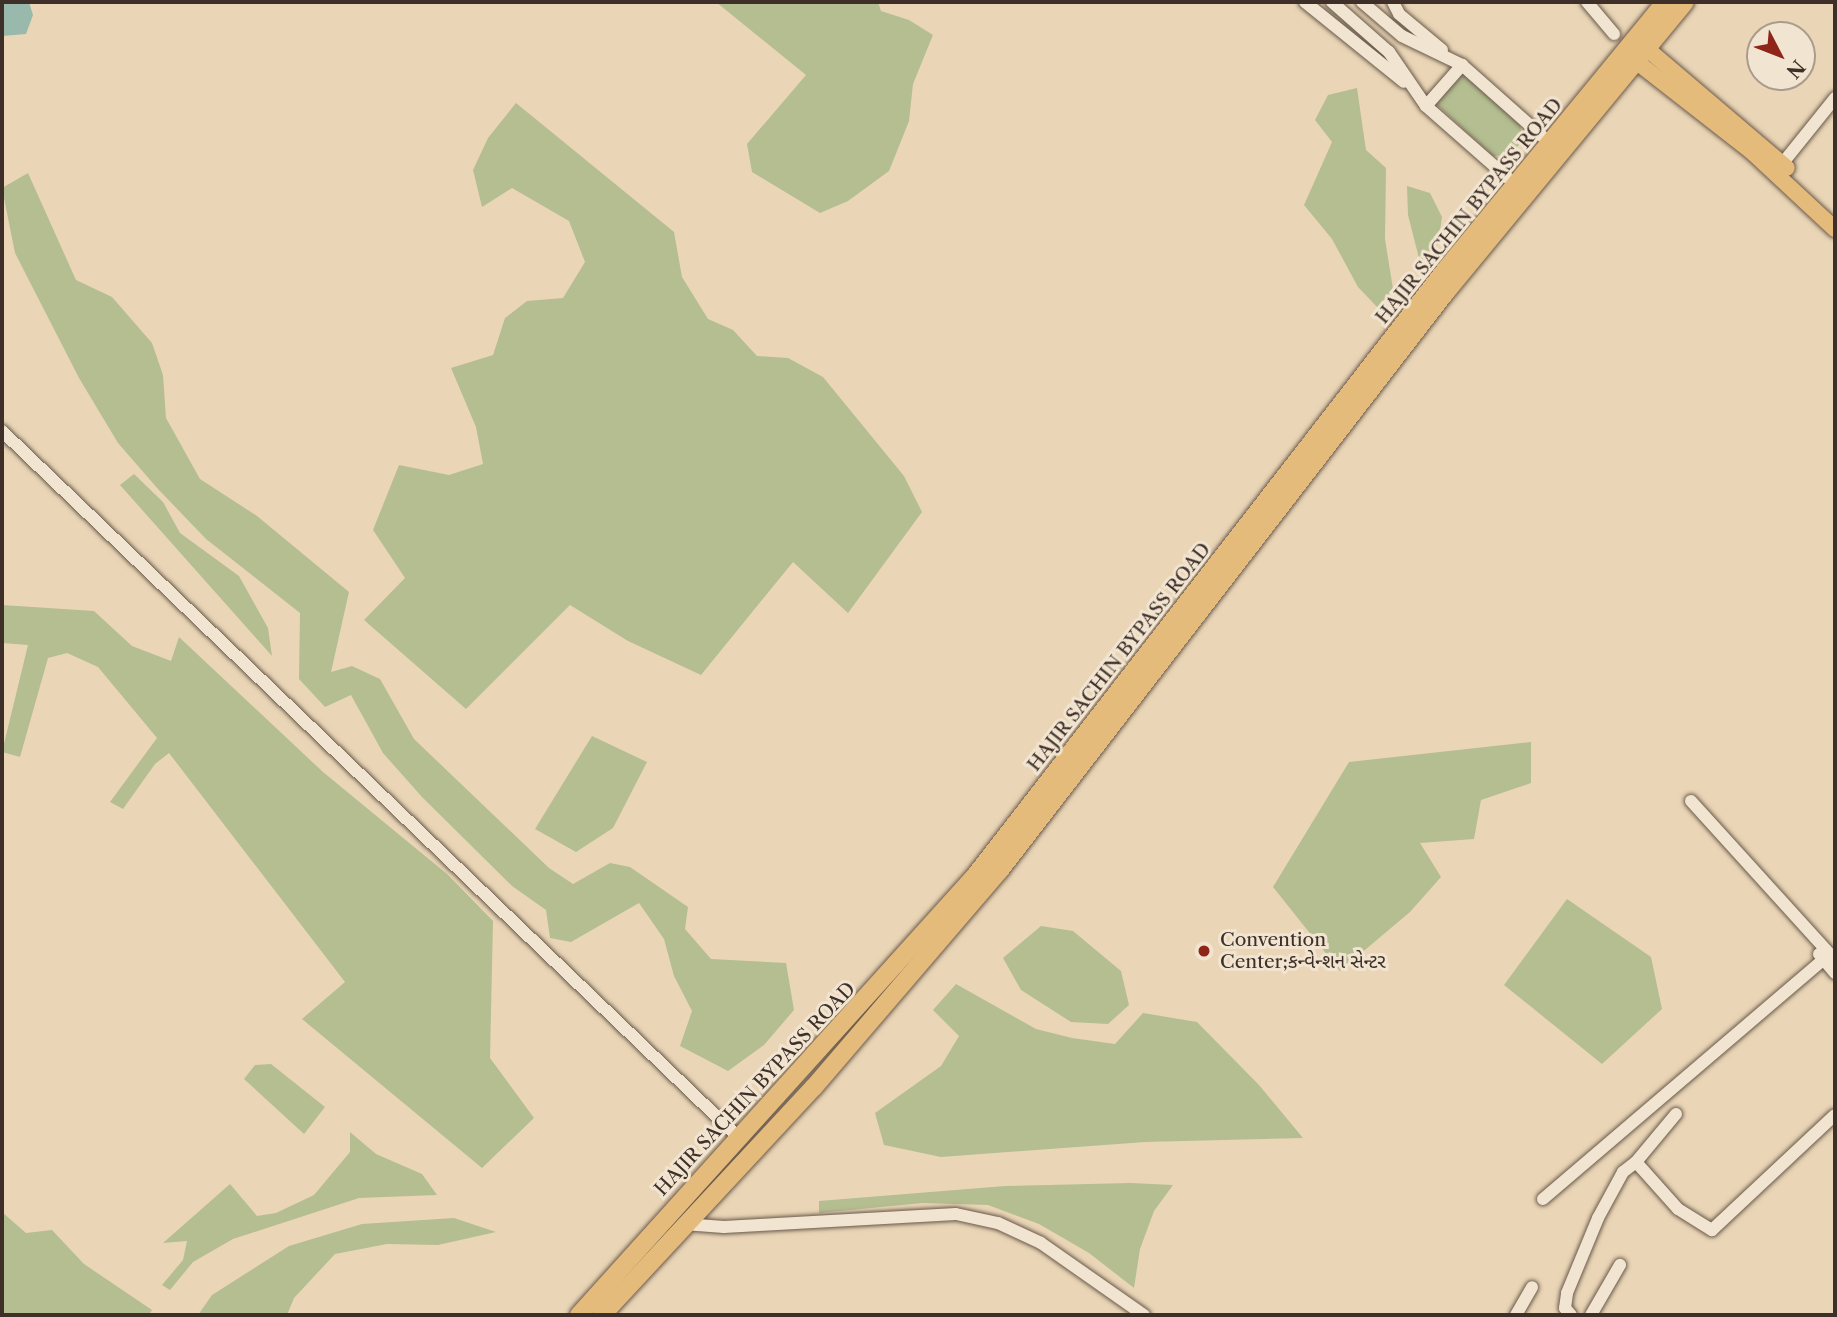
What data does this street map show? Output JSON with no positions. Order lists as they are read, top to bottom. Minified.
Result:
{"streets":{"highway":["HAJIR SACHIN BYPASS ROAD"]},"places":["Convention Center;કન્વેન્શન સેન્ટર"],"north":"bottom right"}
